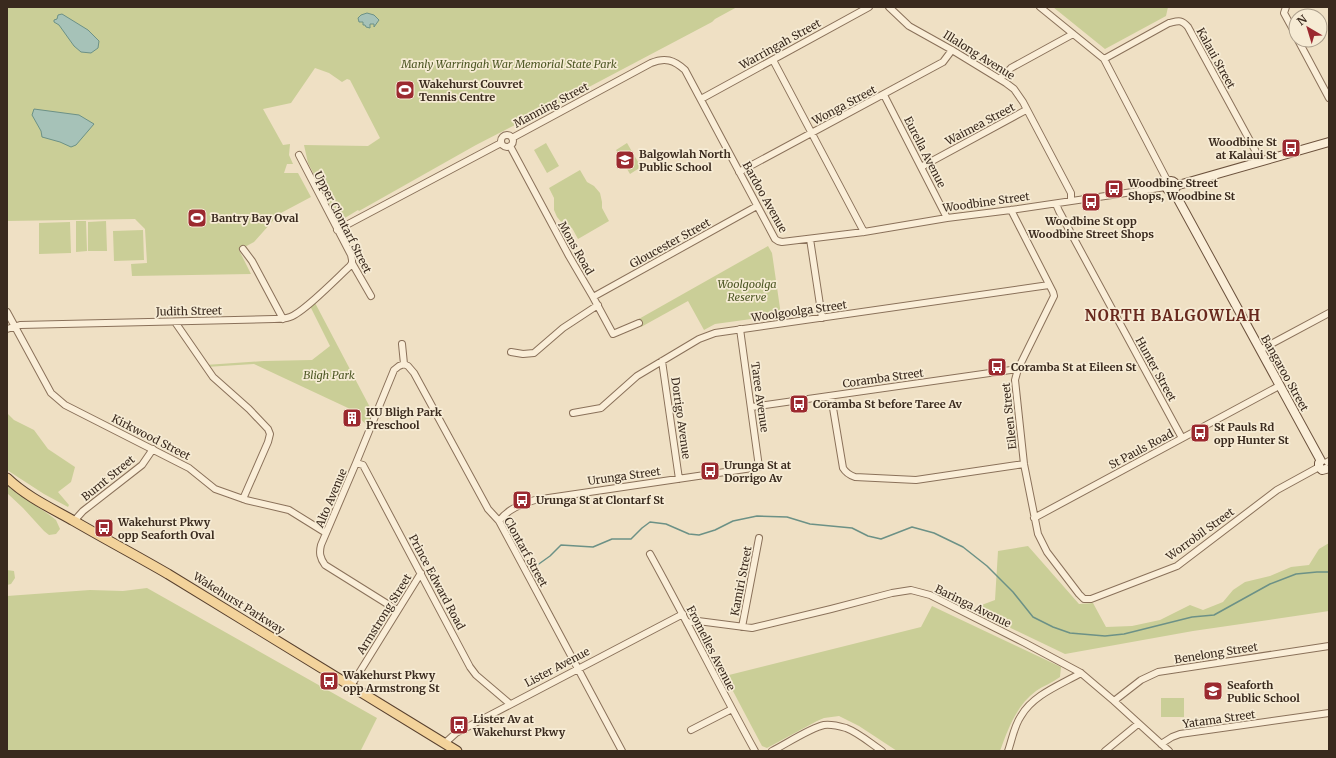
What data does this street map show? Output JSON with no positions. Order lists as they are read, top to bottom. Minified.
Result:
{"streets":{"main road":["Wakehurst Parkway"],"street":["Warringah Street","Illalong Avenue","Kalaui Street","Manning Street","Wonga Street","Waimea Street","Eurella Avenue","Bardoo Avenue","Woodbine Street","Upper Clontarf Street","Gloucester Street","Mons Road","Judith Street","Woolgoolga Street","Hunter Street","Bangaroo Street","Coramba Street","Taree Avenue","Eileen Street","Dorrigo Avenue","Kirkwood Street","St Pauls Road","Urunga Street","Burnt Street","Alto Avenue","Worrobil Street","Clontarf Street","Kamiri Street","Prince Edward Road","Baringa Avenue","Armstrong Street","Fromelles Avenue","Benelong Street","Lister Avenue","Yatama Street"]},"crossings":[["Warringah Street","Bardoo Avenue"],["Illalong Avenue","Wonga Street"],["Illalong Avenue","Waimea Street"],["Illalong Avenue","Woodbine Street"],["Kalaui Street","Woodbine Street"],["Kalaui Street","Bangaroo Street"],["Manning Street","Bardoo Avenue"],["Manning Street","Mons Road"],["Wonga Street","Eurella Avenue"],["Wonga Street","Bardoo Avenue"],["Waimea Street","Eurella Avenue"],["Eurella Avenue","Woodbine Street"],["Bardoo Avenue","Woodbine Street"],["Bardoo Avenue","Gloucester Street"],["Woodbine Street","Hunter Street"],["Woodbine Street","Bangaroo Street"],["Woodbine Street","Eileen Street"],["Upper Clontarf Street","Judith Street"],["Gloucester Street","Mons Road"],["Judith Street","Kirkwood Street"],["Woolgoolga Street","Taree Avenue"],["Woolgoolga Street","Eileen Street"],["Woolgoolga Street","Dorrigo Avenue"],["Hunter Street","St Pauls Road"],["Bangaroo Street","St Pauls Road"],["Bangaroo Street","Worrobil Street"],["Coramba Street","Taree Avenue"],["Coramba Street","Eileen Street"],["Taree Avenue","Urunga Street"],["Eileen Street","St Pauls Road"],["Eileen Street","Worrobil Street"],["Dorrigo Avenue","Urunga Street"],["Kirkwood Street","Burnt Street"],["Kirkwood Street","Alto Avenue"],["Urunga Street","Clontarf Street"],["Burnt Street","Wakehurst Parkway"],["Alto Avenue","Clontarf Street"],["Alto Avenue","Prince Edward Road"],["Alto Avenue","Armstrong Street"],["Clontarf Street","Lister Avenue"],["Kamiri Street","Baringa Avenue"],["Prince Edward Road","Armstrong Street"],["Prince Edward Road","Lister Avenue"],["Wakehurst Parkway","Armstrong Street"],["Wakehurst Parkway","Lister Avenue"],["Baringa Avenue","Fromelles Avenue"],["Baringa Avenue","Benelong Street"],["Baringa Avenue","Yatama Street"],["Fromelles Avenue","Lister Avenue"]],"districts":["NORTH BALGOWLAH"],"parks":["Manly Warringah War Memorial State Park","Woolgoolga Reserve","Bligh Park"],"places":{"sports":["Wakehurst Couvret Tennis Centre","Bantry Bay Oval"],"bus stop":["Woodbine St at Kalaui St","Woodbine Street Shops, Woodbine St","Woodbine St opp Woodbine Street Shops","Coramba St at Eileen St","Coramba St before Taree Av","St Pauls Rd opp Hunter St","Urunga St at Dorrigo Av","Urunga St at Clontarf St","Wakehurst Pkwy opp Seaforth Oval","Wakehurst Pkwy opp Armstrong St","Lister Av at Wakehurst Pkwy"],"school or university":["Balgowlah North Public School","Seaforth Public School"],"building":["KU Bligh Park Preschool"]},"north":"top left"}
